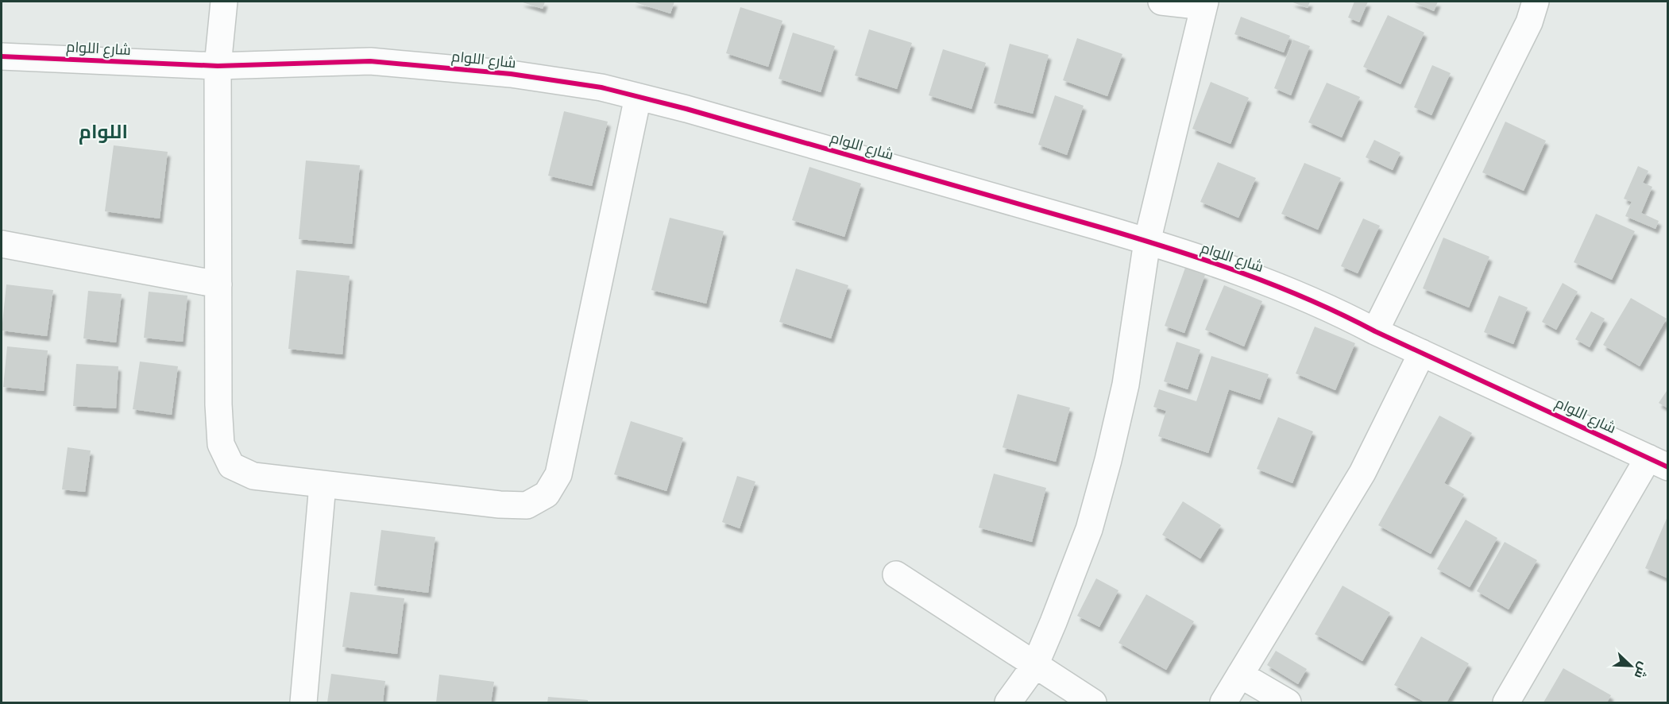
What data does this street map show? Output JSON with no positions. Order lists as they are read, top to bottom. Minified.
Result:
{"streets":{"street":["شارع اللوام"]},"districts":["اللوام"],"north":"bottom right"}
